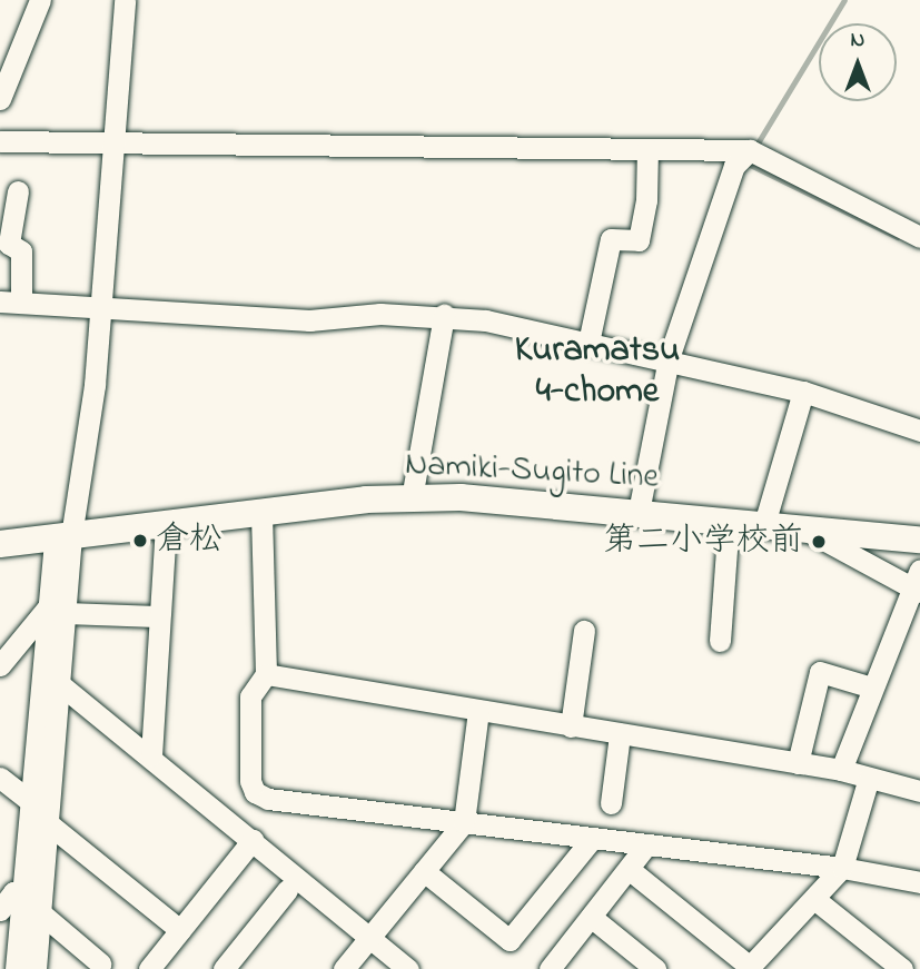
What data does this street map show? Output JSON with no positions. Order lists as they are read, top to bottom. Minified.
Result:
{"streets":{"main road":["Namiki-Sugito Line"]},"districts":["Kuramatsu 4-chome"],"places":["倉松","第二小学校前"],"north":"top"}
